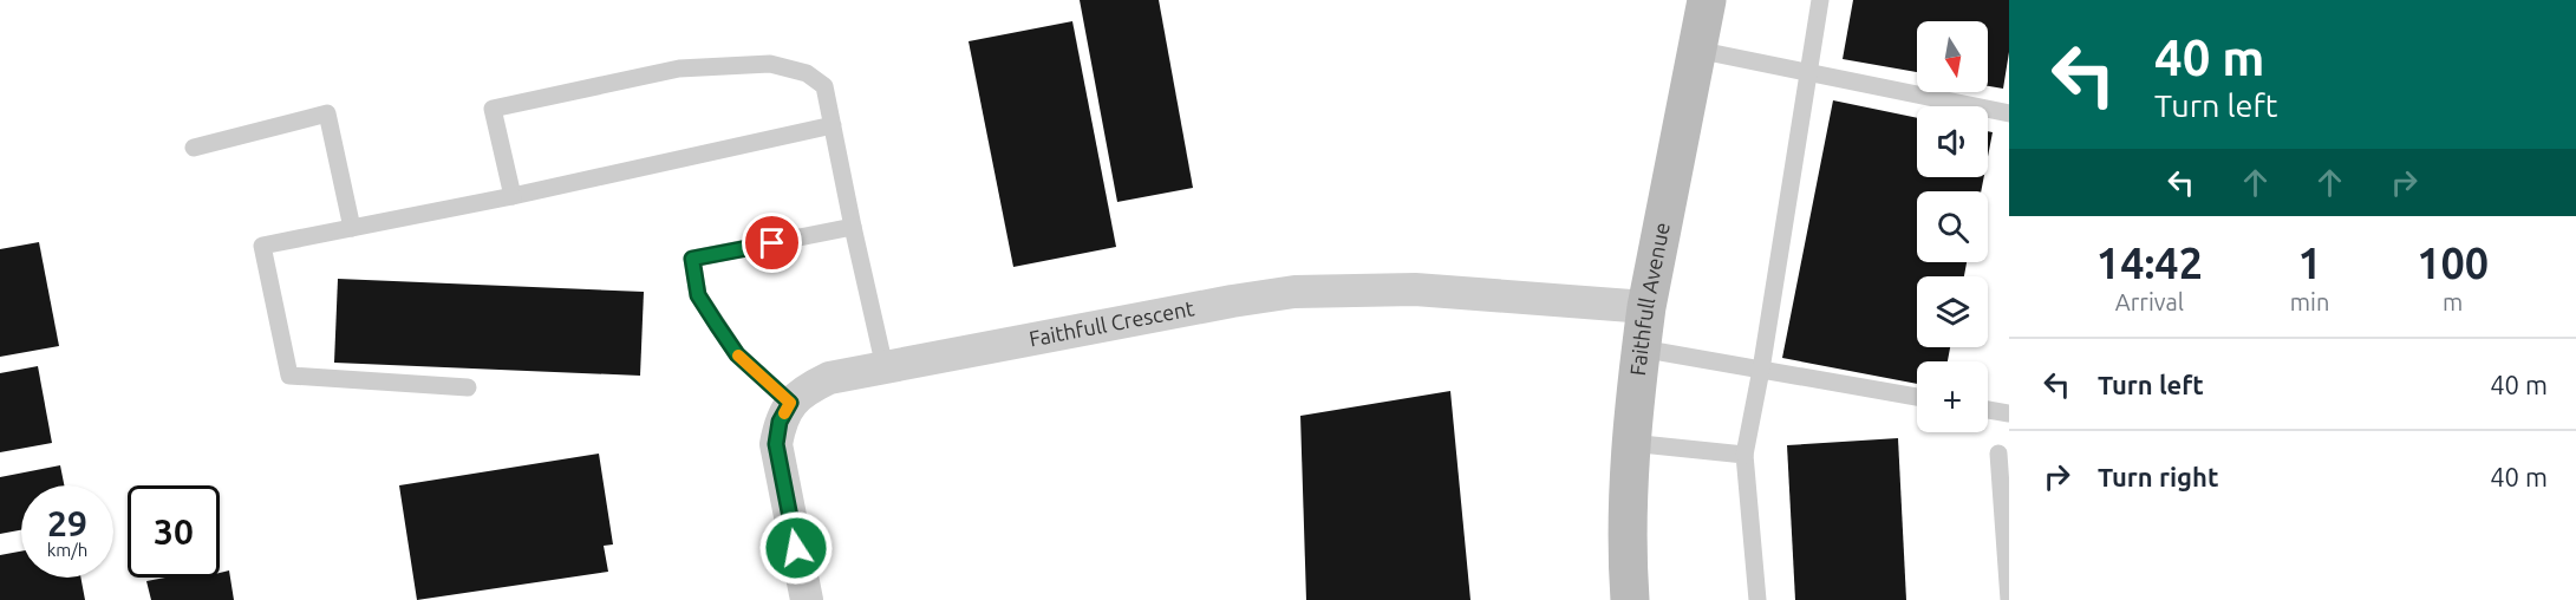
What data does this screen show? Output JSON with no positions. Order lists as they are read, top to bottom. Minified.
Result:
{"streets":{"street":["Faithfull Avenue","Faithfull Crescent"]},"crossings":[["Faithfull Avenue","Faithfull Crescent"]],"north":"bottom","page":{"turn":["40 m","Turn left"],"map_buttons":"+","eta":["14:42","Arrival","1","min","100","m"],"list":[{"name":"Turn left","value":"40 m"},{"name":"Turn right","value":"40 m"}],"speed":"29 km/h","limit":"30"}}
